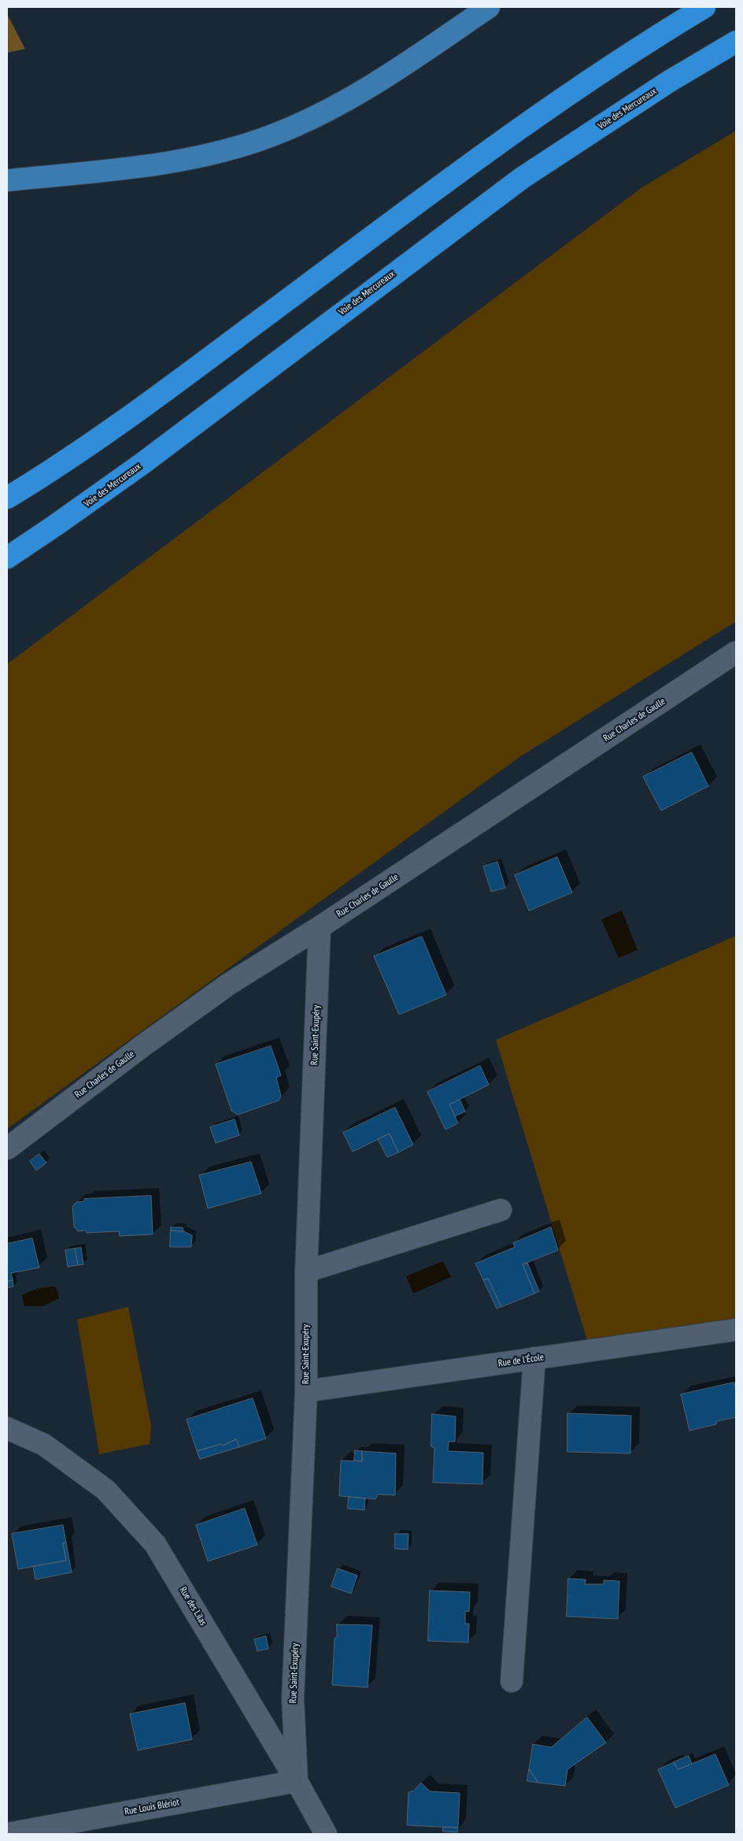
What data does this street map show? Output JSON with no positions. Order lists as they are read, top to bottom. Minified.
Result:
{"streets":{"highway":["Voie des Mercureaux"],"street":["Rue Charles de Gaulle","Rue Saint-Exupéry","Rue de l'École","Rue des Lilas","Rue Louis Blériot"]},"crossings":[["Rue Charles de Gaulle","Rue Saint-Exupéry"],["Rue Saint-Exupéry","Rue de l'École"],["Rue Saint-Exupéry","Rue des Lilas"],["Rue Saint-Exupéry","Rue Louis Blériot"],["Rue des Lilas","Rue Louis Blériot"]]}
